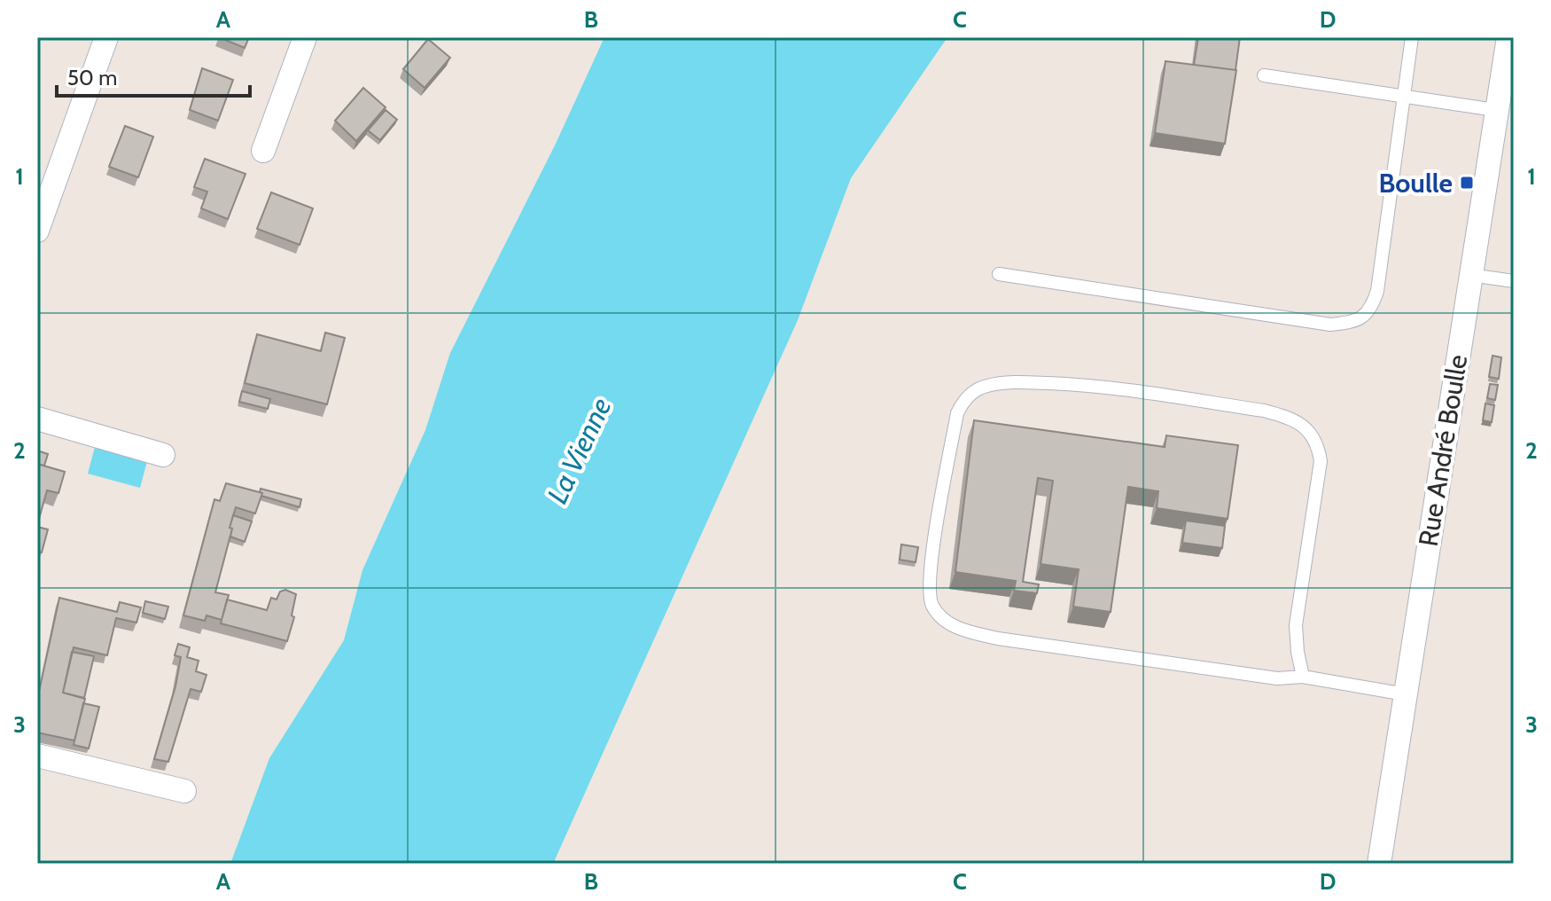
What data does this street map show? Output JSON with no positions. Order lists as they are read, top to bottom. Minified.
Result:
{"streets":{"street":["Rue André Boulle"]},"water":["La Vienne"],"places":{"transit":["Boulle"]},"scale_bar":"50 m","grid":{"columns":["A","B","C","D"],"rows":["1","2","3"]}}
